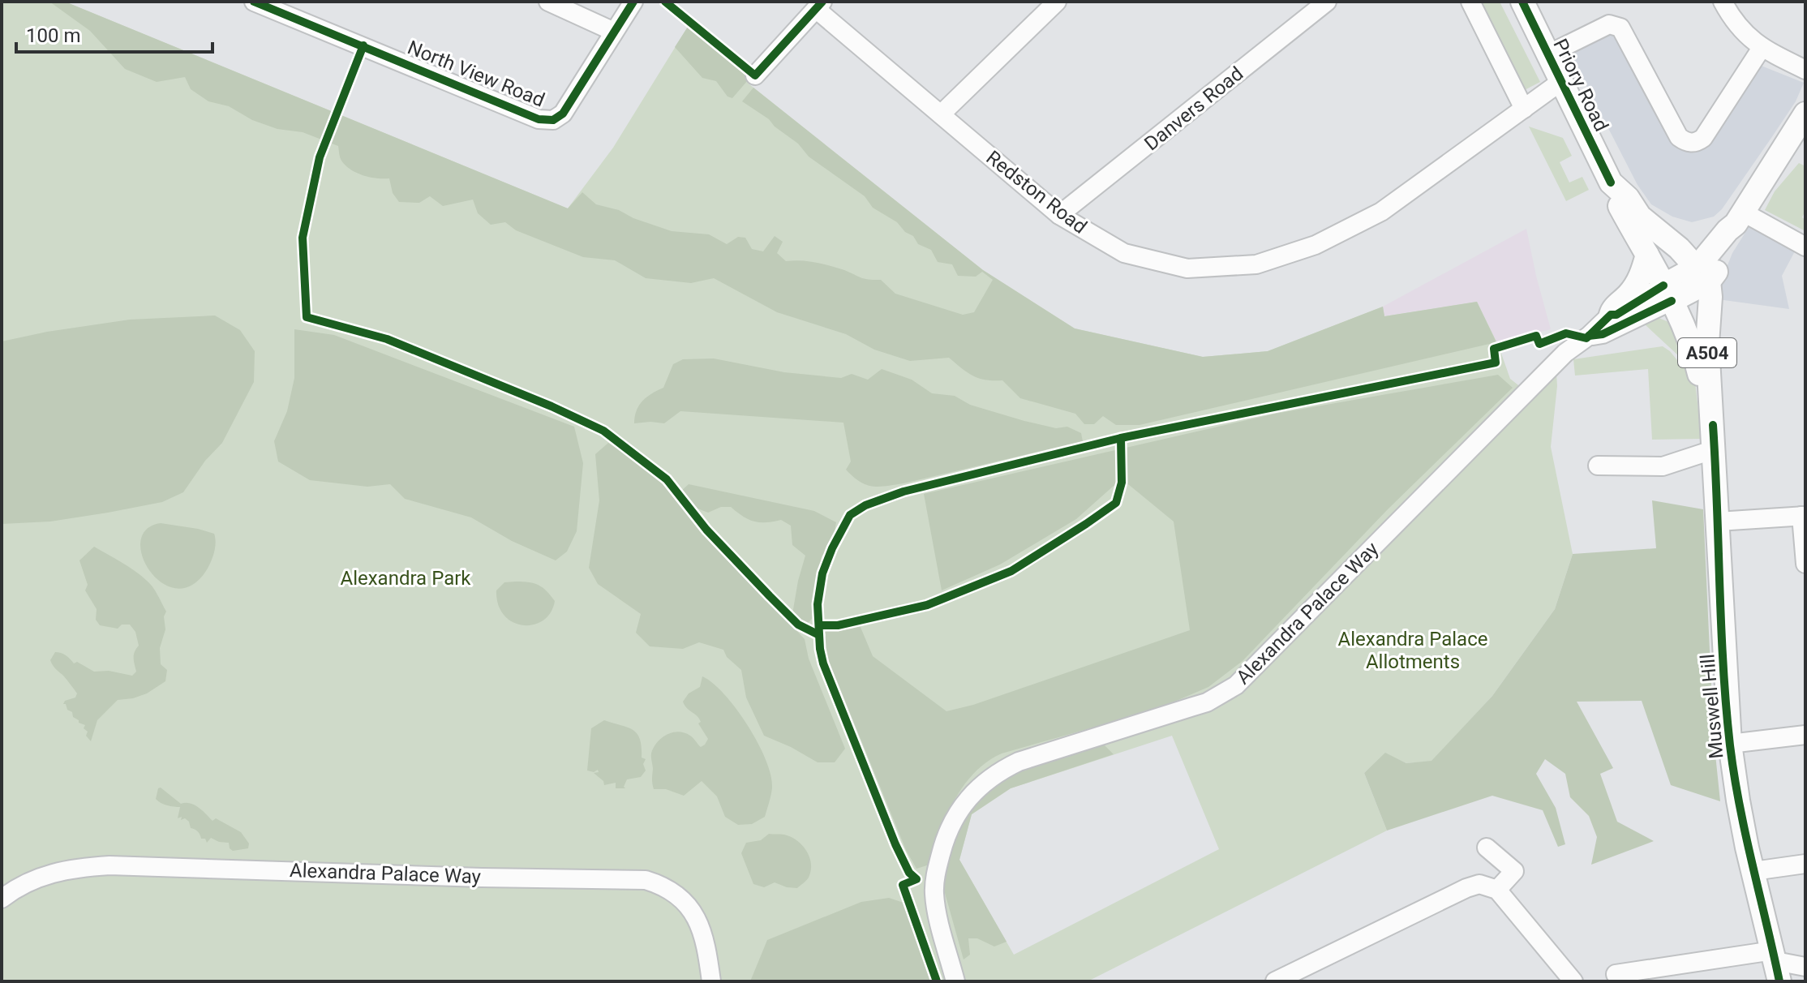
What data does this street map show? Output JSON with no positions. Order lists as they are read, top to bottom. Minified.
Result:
{"streets":{"main road":["Priory Road","A504","Muswell Hill"],"street":["North View Road","Danvers Road","Redston Road","Alexandra Palace Way"]},"crossings":[["Priory Road","Redston Road"],["Priory Road","Muswell Hill"],["Danvers Road","Redston Road"],["Alexandra Palace Way","Muswell Hill"]],"parks":["Alexandra Park","Alexandra Palace Allotments"],"scale_bar":"100 m"}
